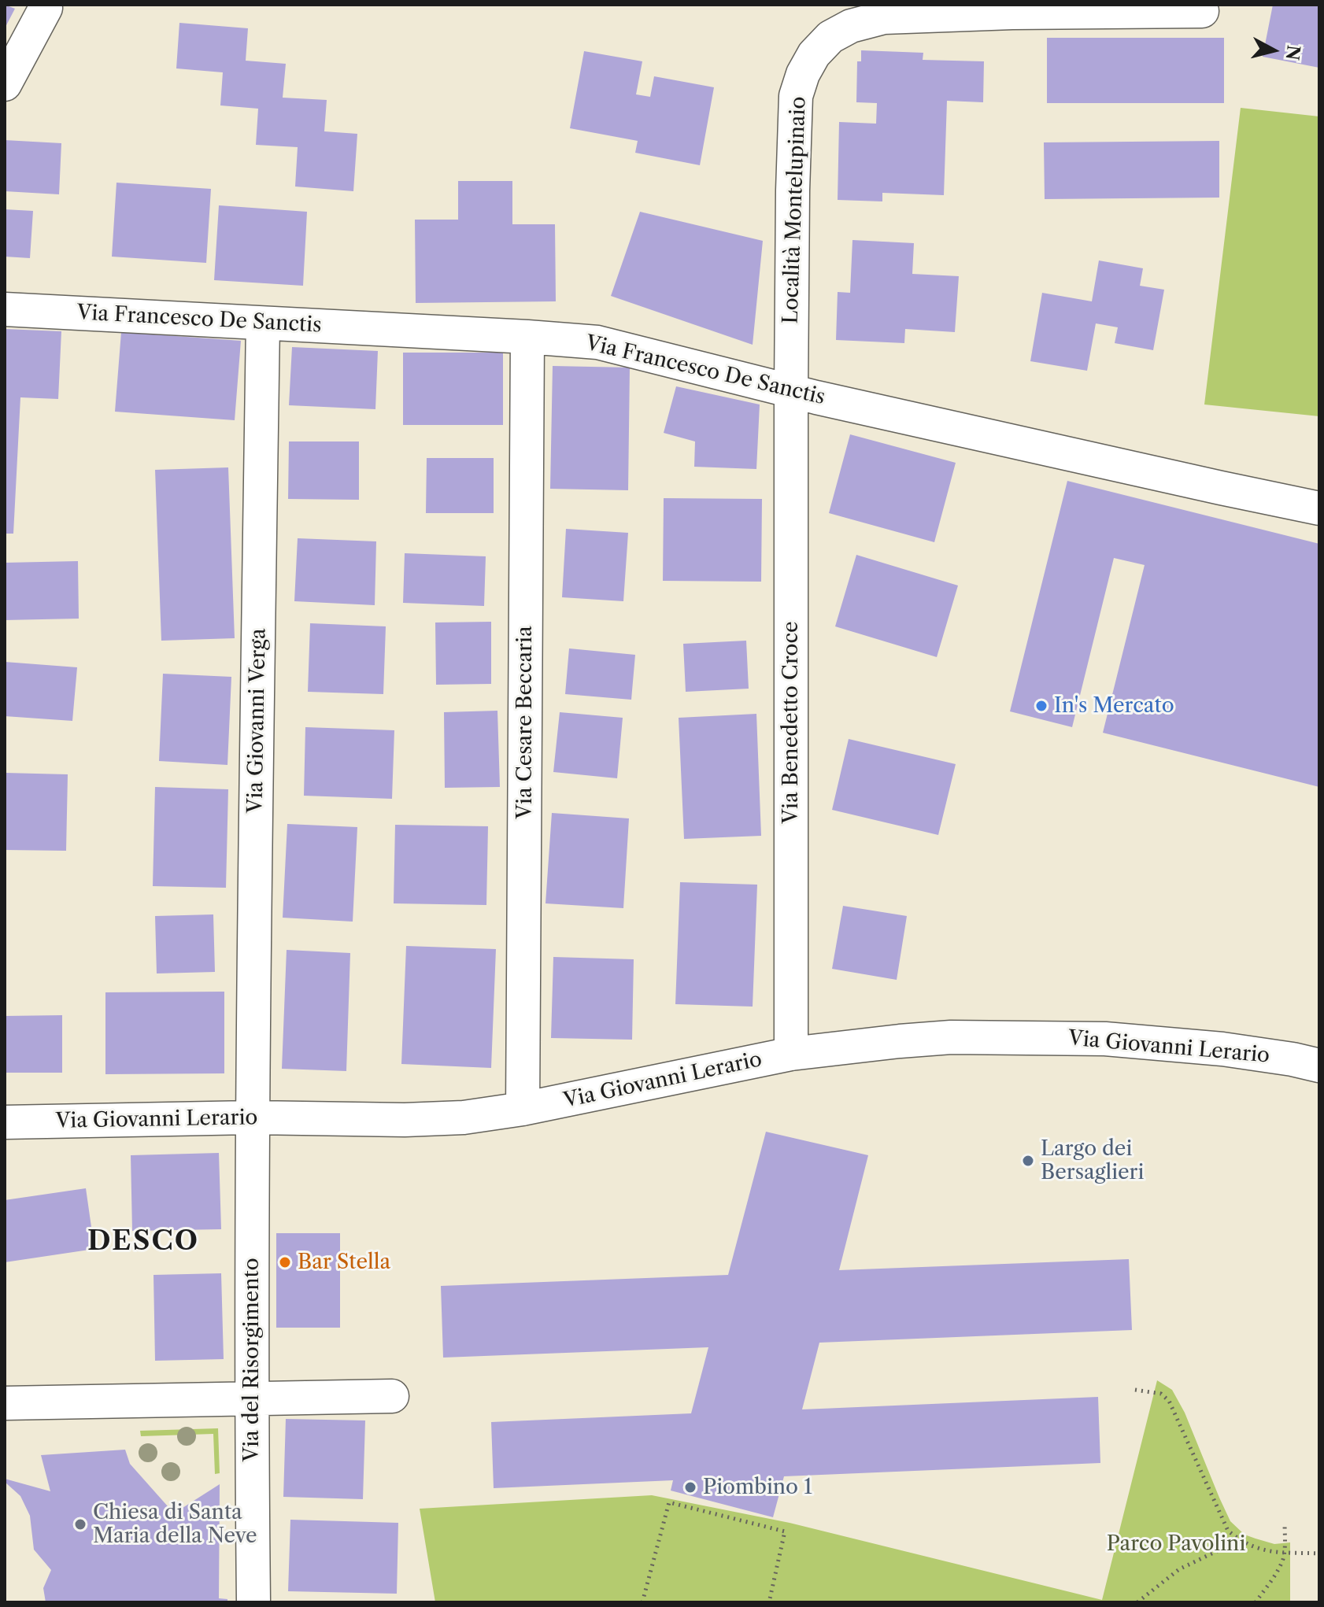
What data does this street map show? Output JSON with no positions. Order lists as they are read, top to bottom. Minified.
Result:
{"streets":{"street":["Località Montelupinaio","Via Francesco De Sanctis","Via Giovanni Verga","Via Cesare Beccaria","Via Benedetto Croce","Via Giovanni Lerario","Via del Risorgimento"]},"crossings":[["Località Montelupinaio","Via Francesco De Sanctis"],["Località Montelupinaio","Via Benedetto Croce"],["Via Francesco De Sanctis","Via Giovanni Verga"],["Via Francesco De Sanctis","Via Cesare Beccaria"],["Via Francesco De Sanctis","Via Benedetto Croce"],["Via Giovanni Verga","Via Giovanni Lerario"],["Via Giovanni Verga","Via del Risorgimento"],["Via Cesare Beccaria","Via Giovanni Lerario"],["Via Benedetto Croce","Via Giovanni Lerario"],["Via Giovanni Lerario","Via del Risorgimento"]],"districts":["DESCO"],"parks":["Parco Pavolini"],"places":["In's Mercato","Largo dei Bersaglieri","Bar Stella","Piombino 1","Chiesa di Santa Maria della Neve"],"north":"right"}
